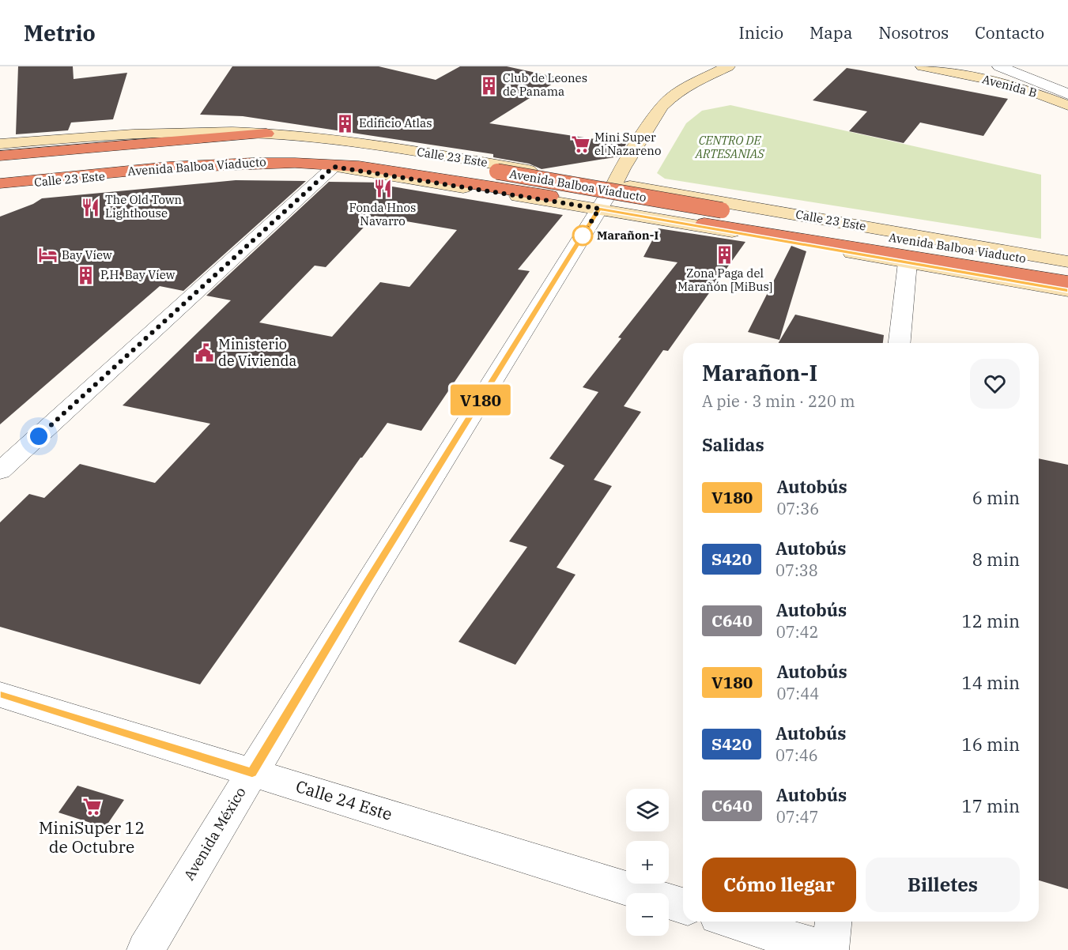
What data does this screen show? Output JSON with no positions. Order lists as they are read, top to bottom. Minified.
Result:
{"streets":{"highway":["Avenida Balboa Viaducto"],"main road":["Avenida B","Calle 23 Este","Avenida México"],"street":["Calle 24 Este"]},"crossings":[["Calle 23 Este","Avenida Balboa Viaducto"],["Calle 23 Este","Avenida México"],["Calle 24 Este","Avenida México"]],"parks":["CENTRO DE ARTESANIAS"],"places":{"building":["Club de Leones de Panama","Edificio Atlas","Zona Paga del Marañón [MiBus]","P.H. Bay View"],"supermarket":["Mini Super el Nazareno","MiniSuper 12 de Octubre"],"restaurant":["Fonda Hnos Navarro","The Old Town Lighthouse"],"other":["Marañon-I"],"hotel":["Bay View"],"public building":["Ministerio de Vivienda"]},"lines":["bus line V180"],"page":{"header":"Metrio","nav":["Inicio","Mapa","Nosotros","Contacto"],"on_map":"V180","heading":[["Marañon-I","A pie · 3 min · 220 m"],"Salidas"],"list":[{"mark":"V180","name":"Autobús","note":"07:36","value":"6 min"},{"mark":"S420","name":"Autobús","note":"07:38","value":"8 min"},{"mark":"C640","name":"Autobús","note":"07:42","value":"12 min"},{"mark":"V180","name":"Autobús","note":"07:44","value":"14 min"},{"mark":"S420","name":"Autobús","note":"07:46","value":"16 min"},{"mark":"C640","name":"Autobús","note":"07:47","value":"17 min"}],"map_buttons":["+","−"],"buttons":["Cómo llegar","Billetes"]}}
